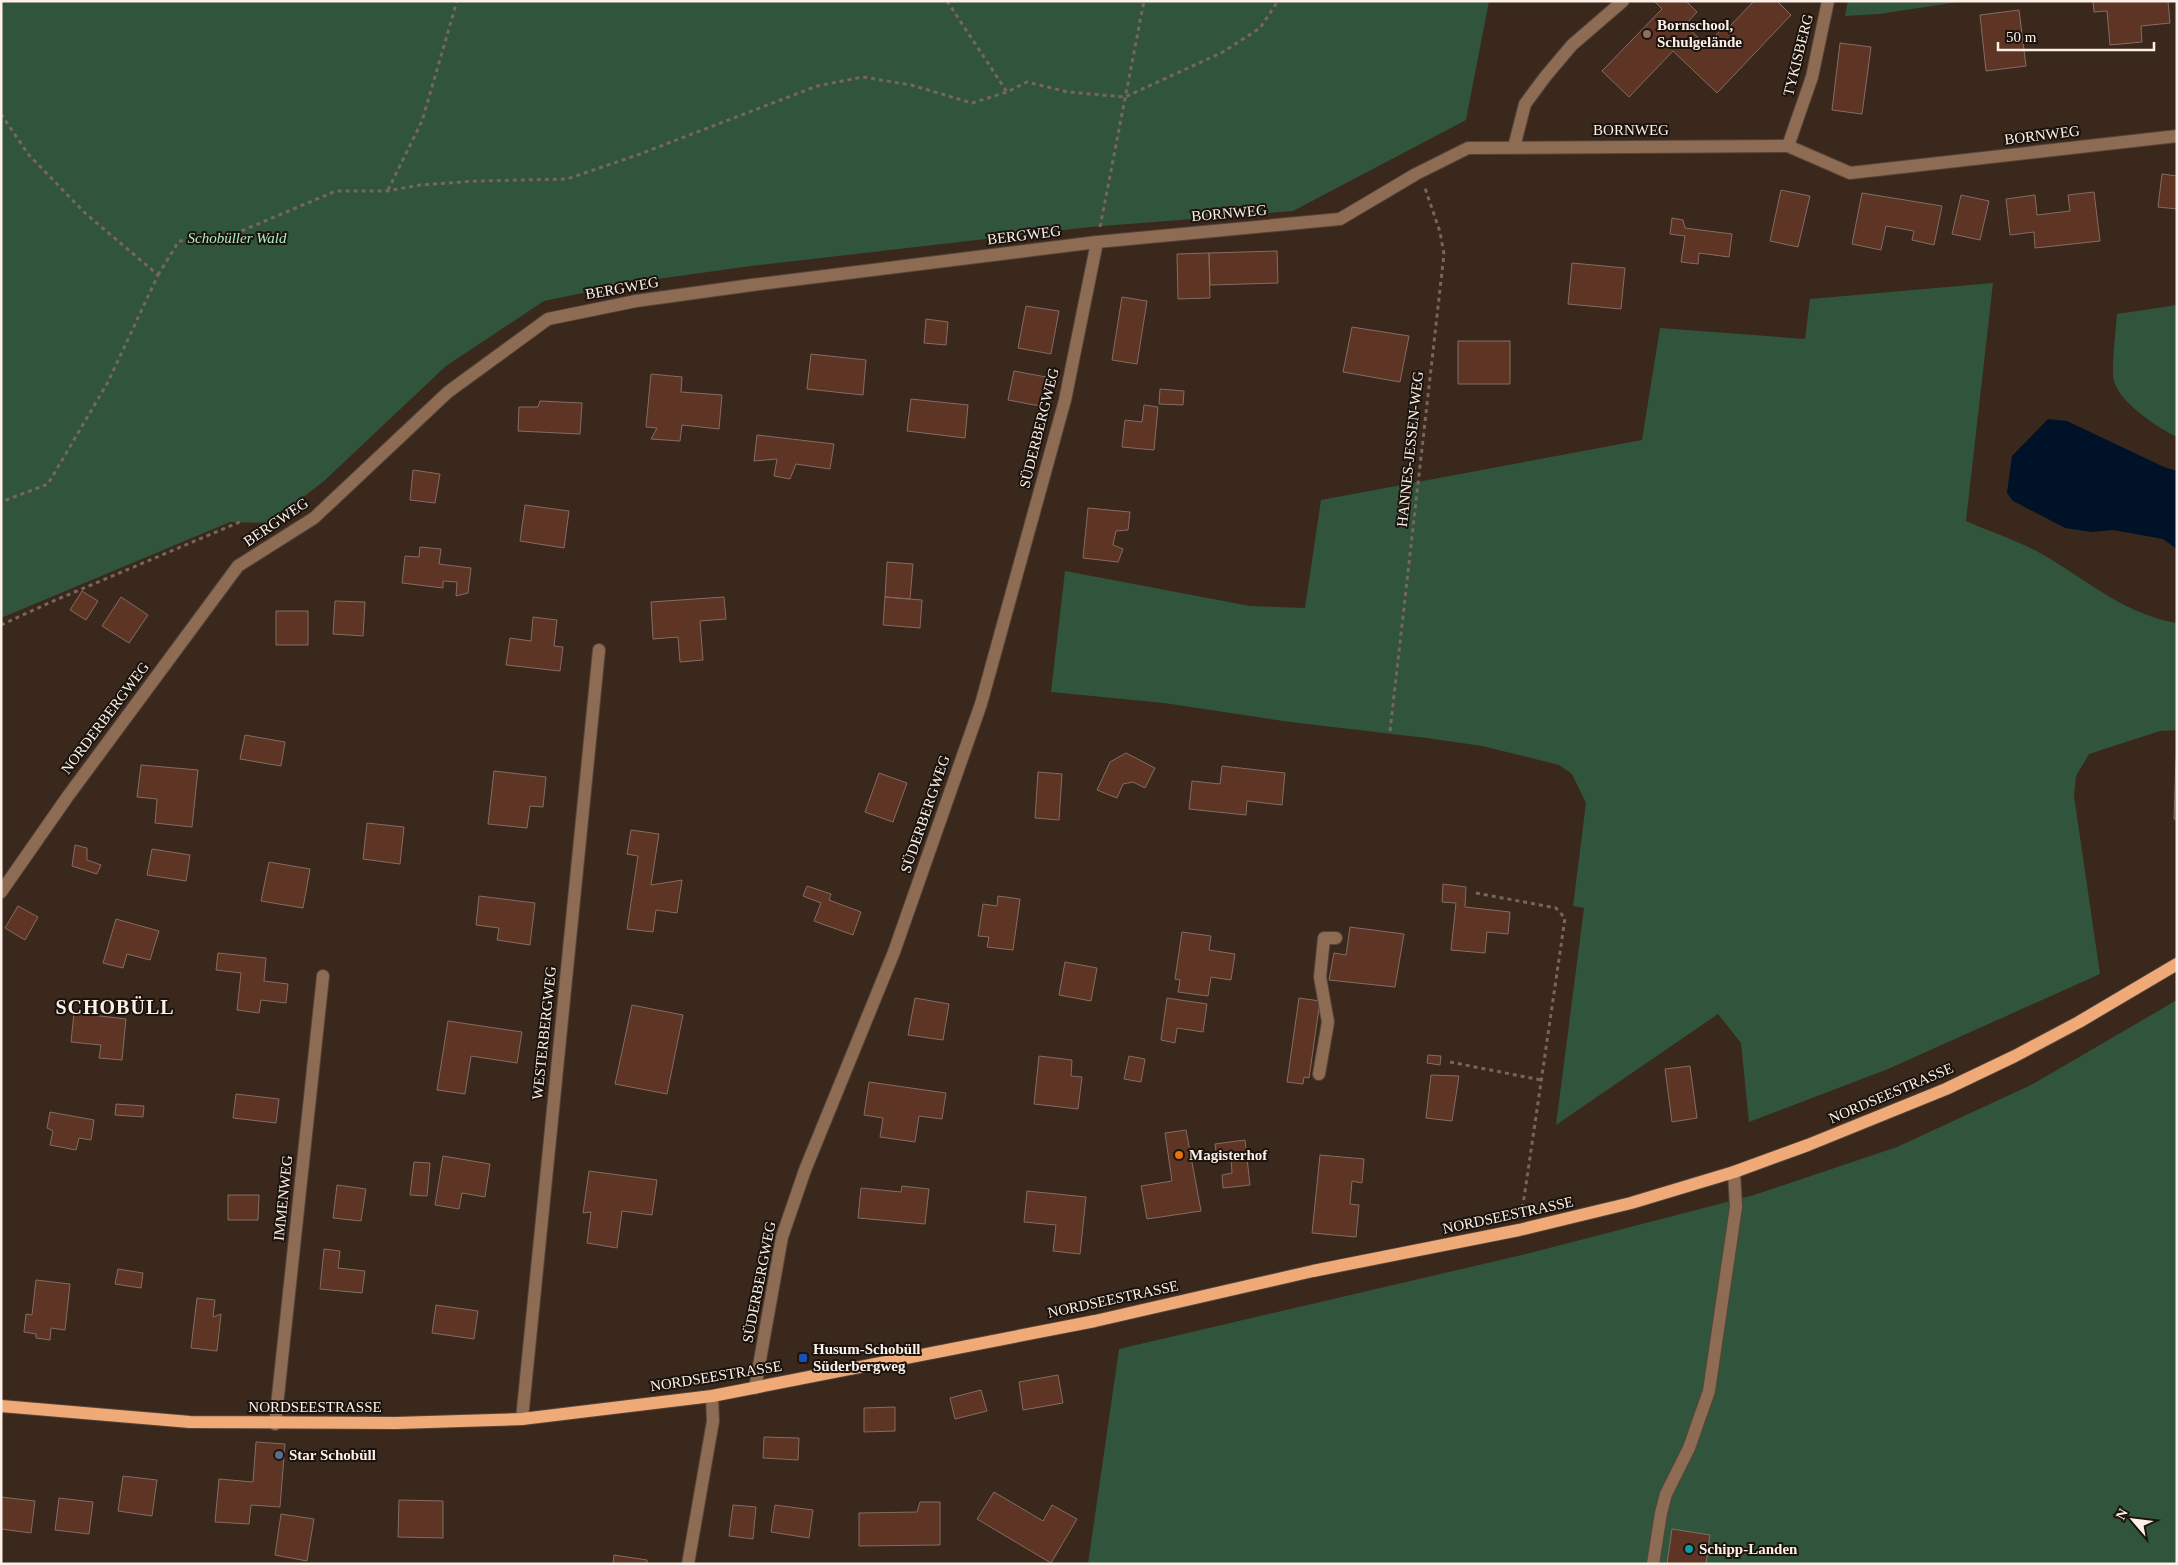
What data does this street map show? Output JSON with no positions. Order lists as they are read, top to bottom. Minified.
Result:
{"streets":{"main road":["NORDSEESTRASSE"],"street":["TYKISBERG","BORNWEG","BERGWEG","SÜDERBERGWEG","NORDERBERGWEG","WESTERBERGWEG","IMMENWEG"],"path":["HANNES-JESSEN-WEG"]},"crossings":[["TYKISBERG","BORNWEG"],["BORNWEG","BERGWEG"],["BORNWEG","SÜDERBERGWEG"],["BORNWEG","HANNES-JESSEN-WEG"],["BERGWEG","SÜDERBERGWEG"],["BERGWEG","NORDERBERGWEG"],["SÜDERBERGWEG","NORDSEESTRASSE"],["WESTERBERGWEG","NORDSEESTRASSE"],["NORDSEESTRASSE","IMMENWEG"]],"districts":["SCHOBÜLL"],"parks":["Schobüller Wald"],"places":{"other":["Bornschool, Schulgelände","Magisterhof","Star Schobüll","Schipp-Landen"],"transit":["Husum-Schobüll Süderbergweg"]},"scale_bar":"50 m","north":"top left"}
